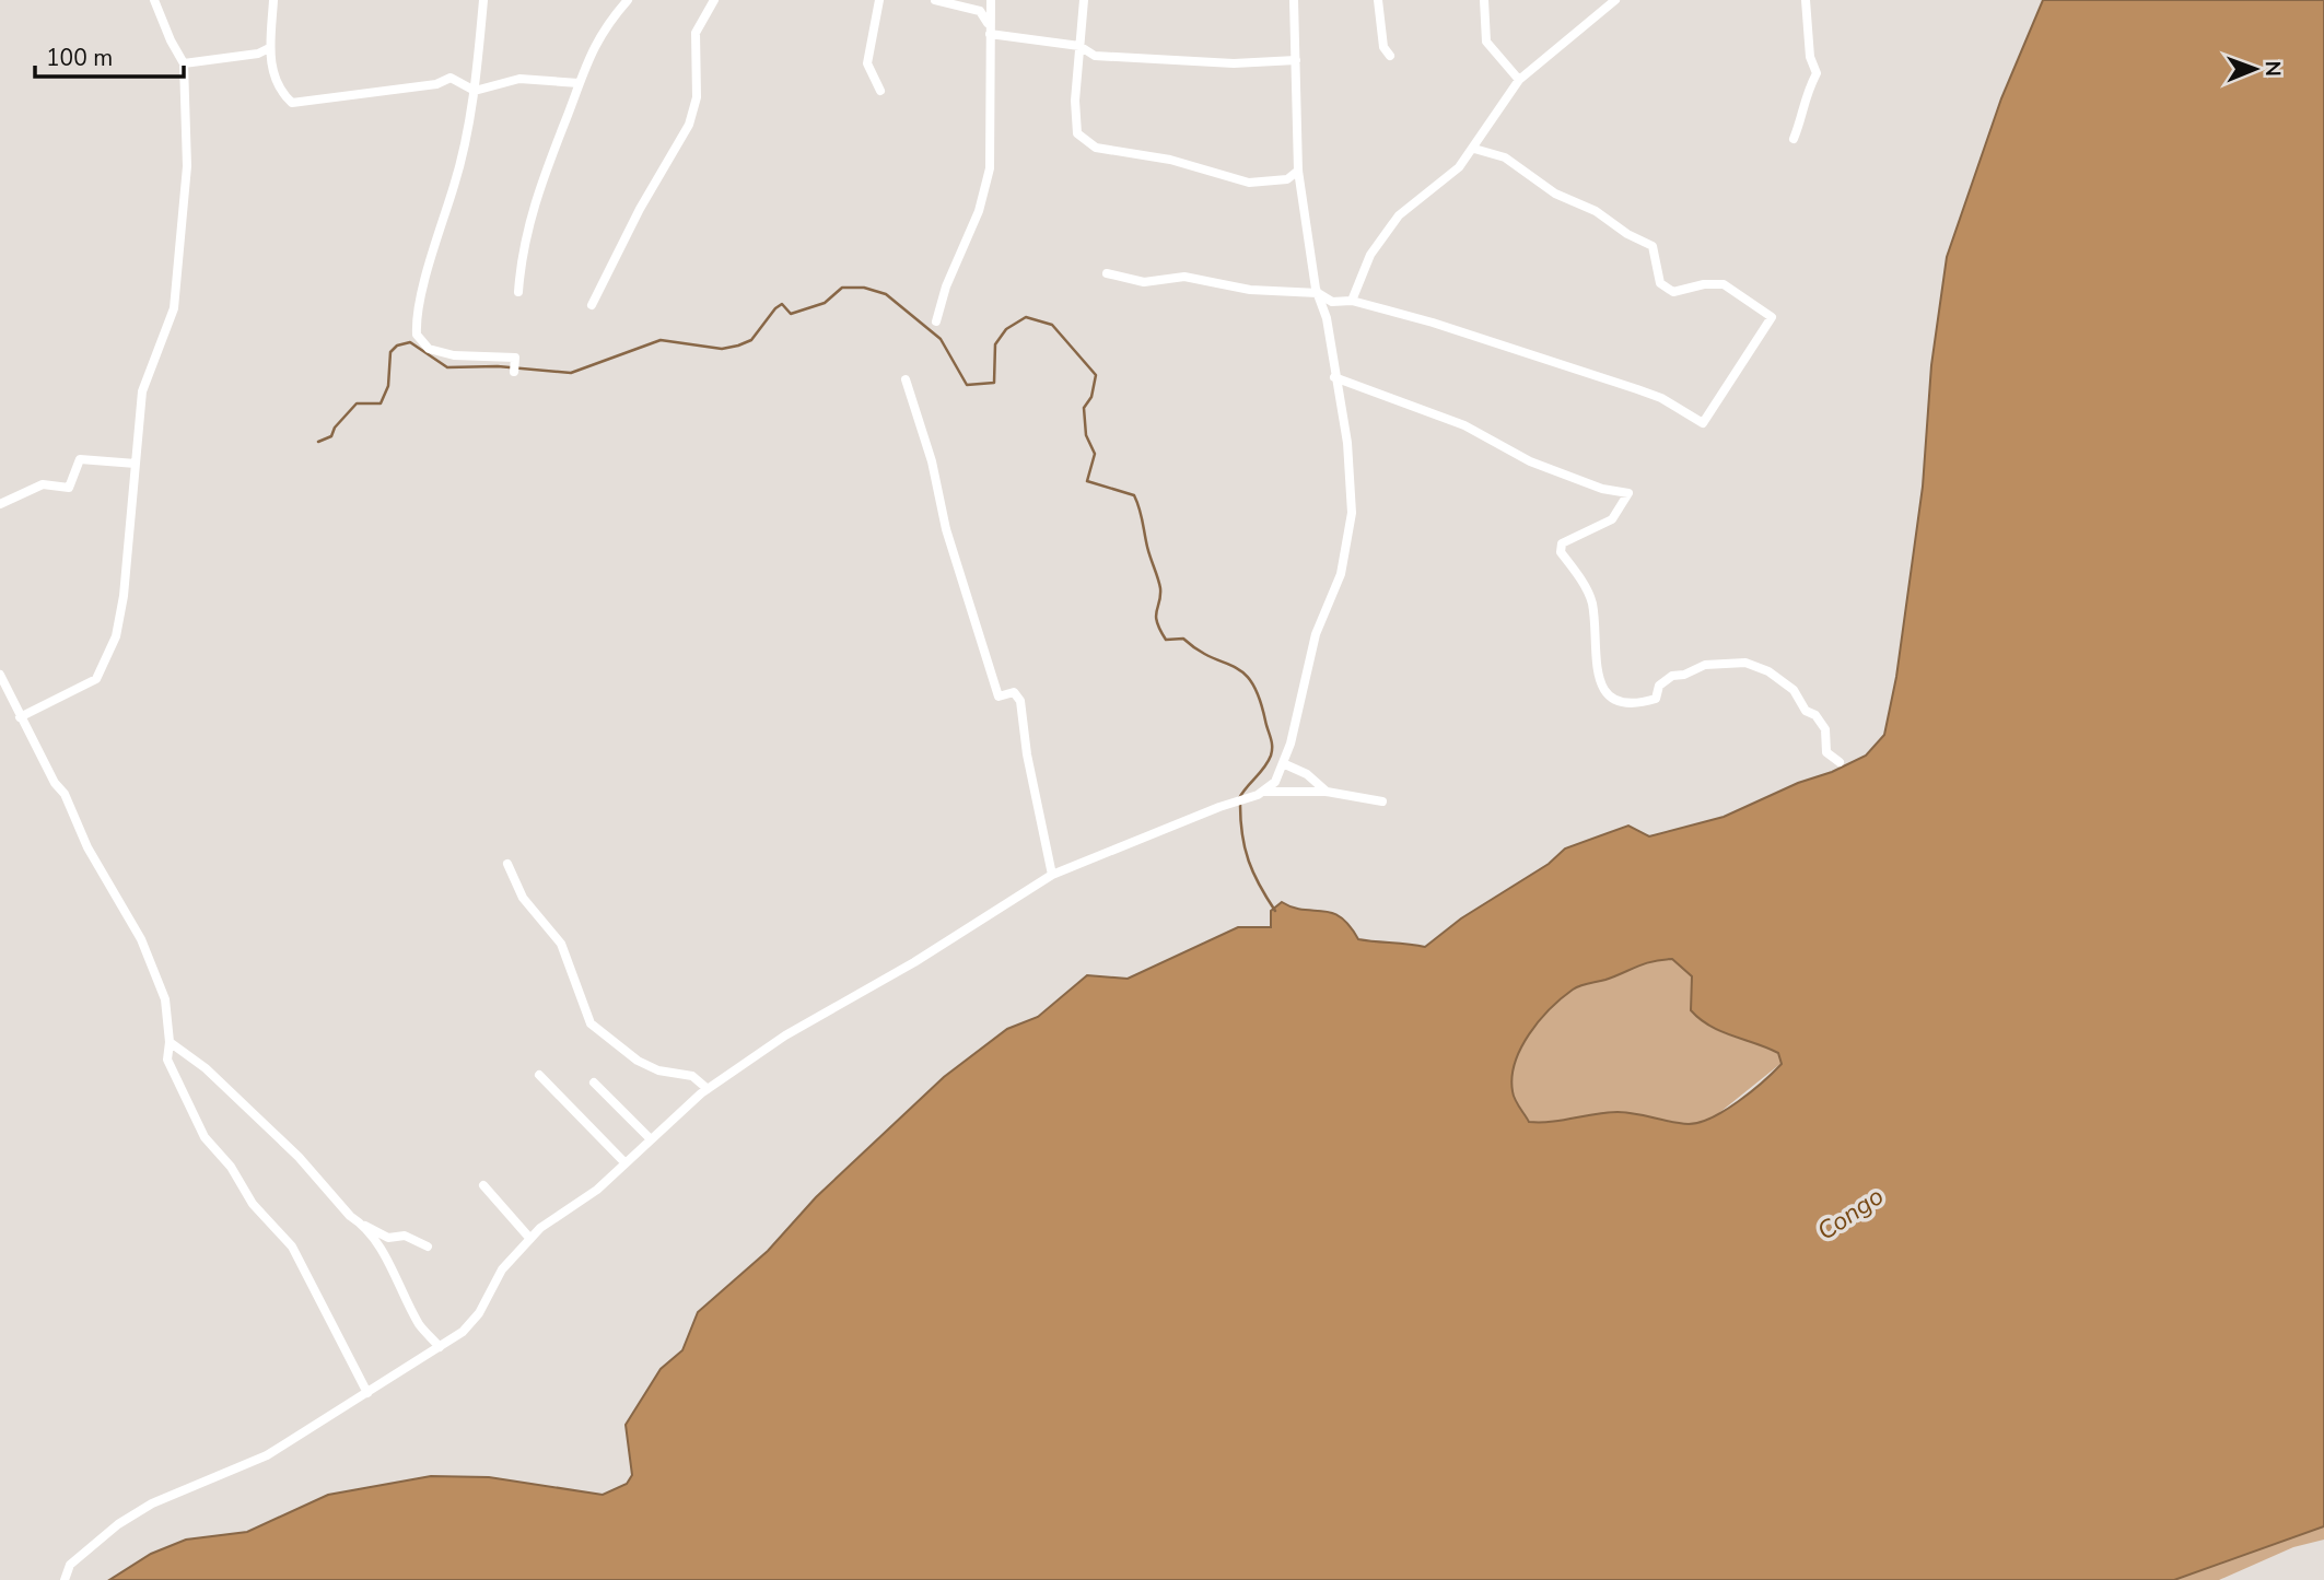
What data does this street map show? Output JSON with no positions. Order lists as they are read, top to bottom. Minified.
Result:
{"water":["Congo"],"scale_bar":"100 m","north":"right"}
